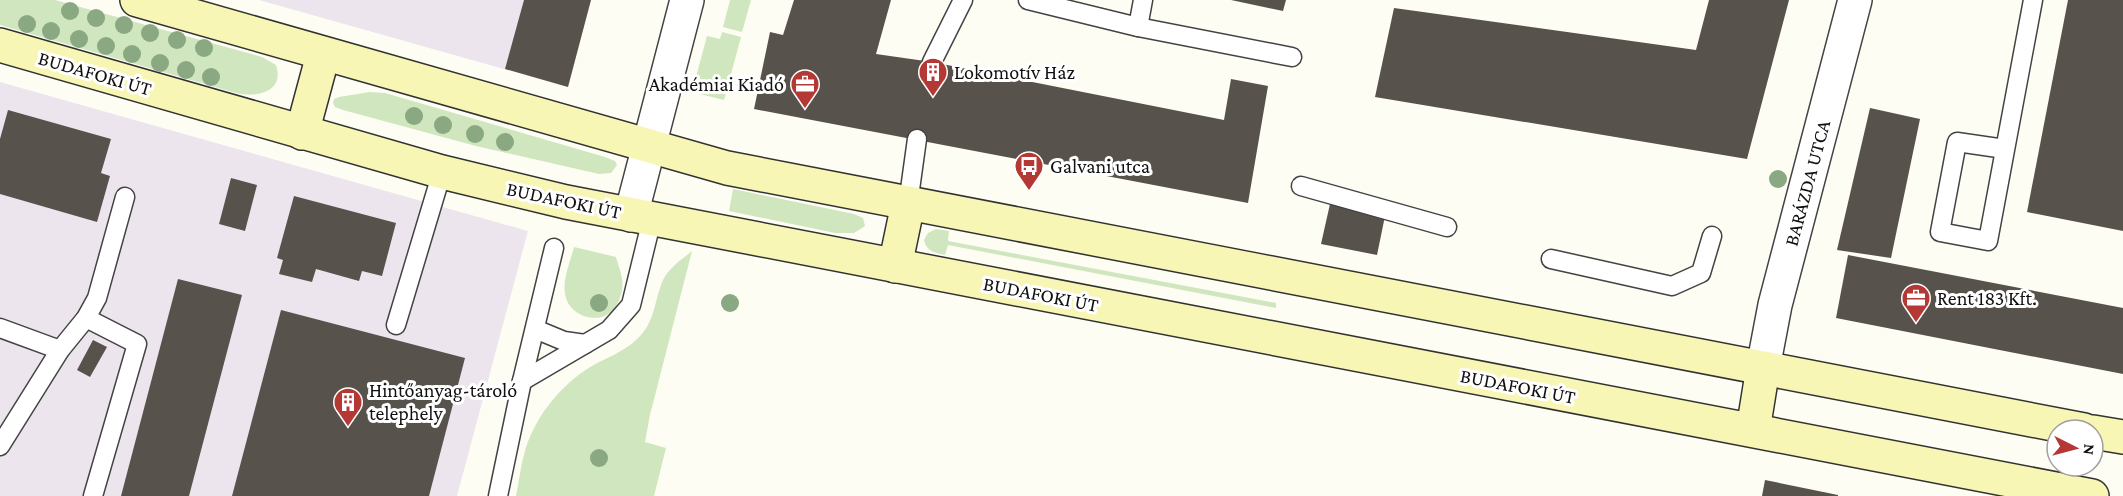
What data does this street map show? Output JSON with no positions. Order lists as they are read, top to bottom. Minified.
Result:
{"streets":{"main road":["BUDAFOKI ÚT"],"street":["BARÁZDA UTCA"]},"places":{"building":["Lokomotív Ház","Hintőanyag-tároló telephely"],"office":["Akadémiai Kiadó","Rent 183 Kft."],"bus stop":["Galvani utca"]},"north":"right"}
